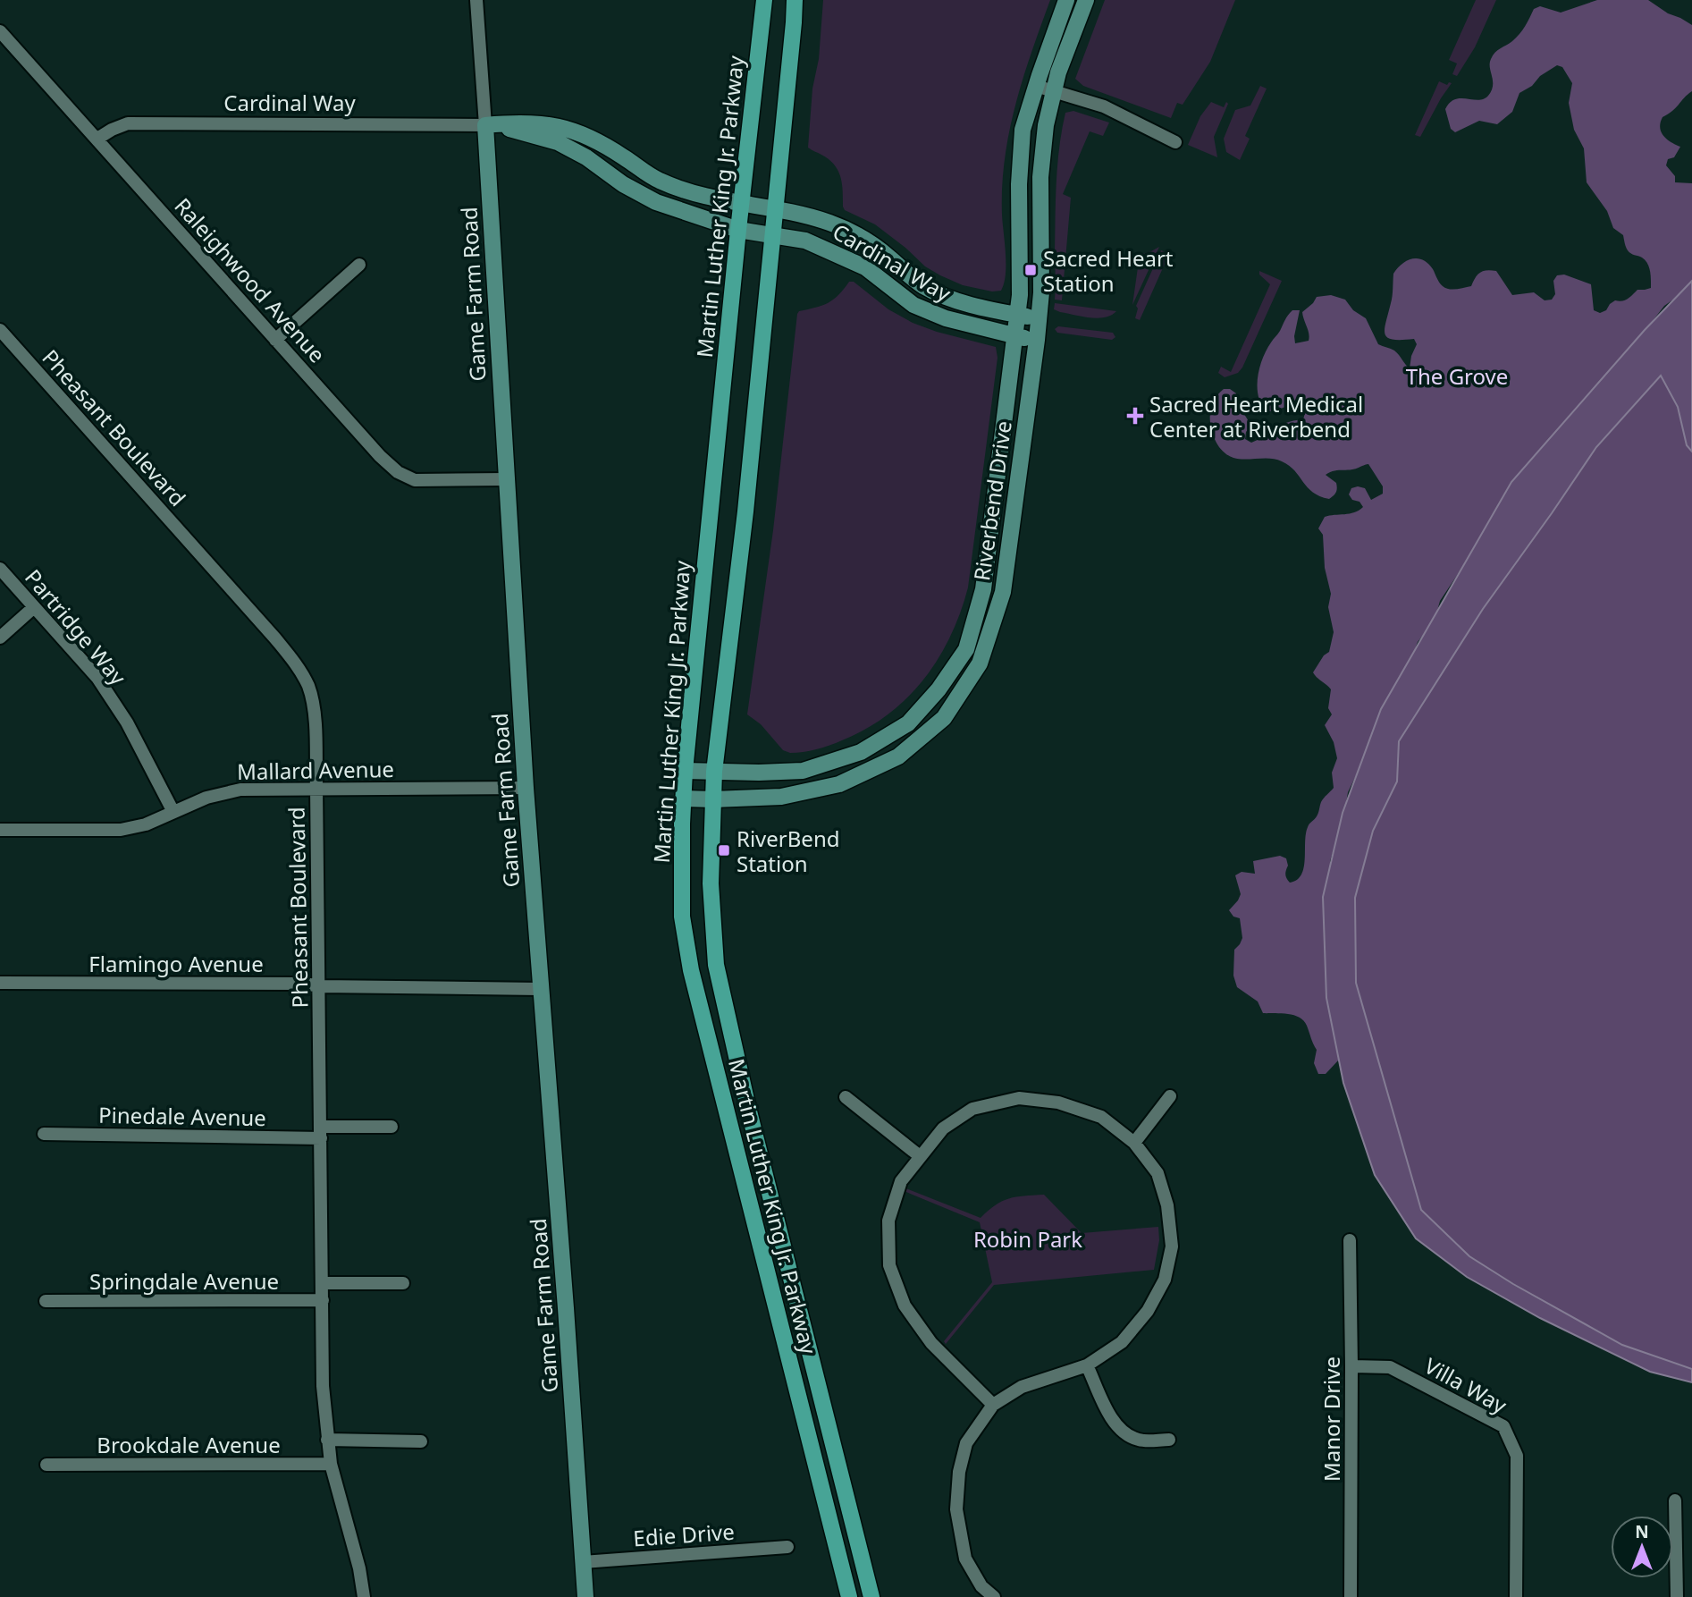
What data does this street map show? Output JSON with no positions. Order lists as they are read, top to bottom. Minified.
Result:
{"streets":{"main road":["Martin Luther King Jr. Parkway"],"street":["Cardinal Way","Raleighwood Avenue","Game Farm Road","Pheasant Boulevard","Riverbend Drive","Partridge Way","Mallard Avenue","Flamingo Avenue","Pinedale Avenue","Springdale Avenue","Villa Way","Manor Drive","Brookdale Avenue","Edie Drive"]},"crossings":[["Cardinal Way","Martin Luther King Jr. Parkway"],["Cardinal Way","Raleighwood Avenue"],["Cardinal Way","Game Farm Road"],["Cardinal Way","Riverbend Drive"],["Martin Luther King Jr. Parkway","Riverbend Drive"],["Raleighwood Avenue","Game Farm Road"],["Game Farm Road","Mallard Avenue"],["Game Farm Road","Flamingo Avenue"],["Game Farm Road","Edie Drive"],["Pheasant Boulevard","Mallard Avenue"],["Pheasant Boulevard","Flamingo Avenue"],["Pheasant Boulevard","Pinedale Avenue"],["Pheasant Boulevard","Springdale Avenue"],["Pheasant Boulevard","Brookdale Avenue"],["Partridge Way","Mallard Avenue"],["Villa Way","Manor Drive"]],"parks":["The Grove","Robin Park"],"places":{"transit":["Sacred Heart Station","RiverBend Station"],"health":["Sacred Heart Medical Center at Riverbend"]},"north":"top"}
